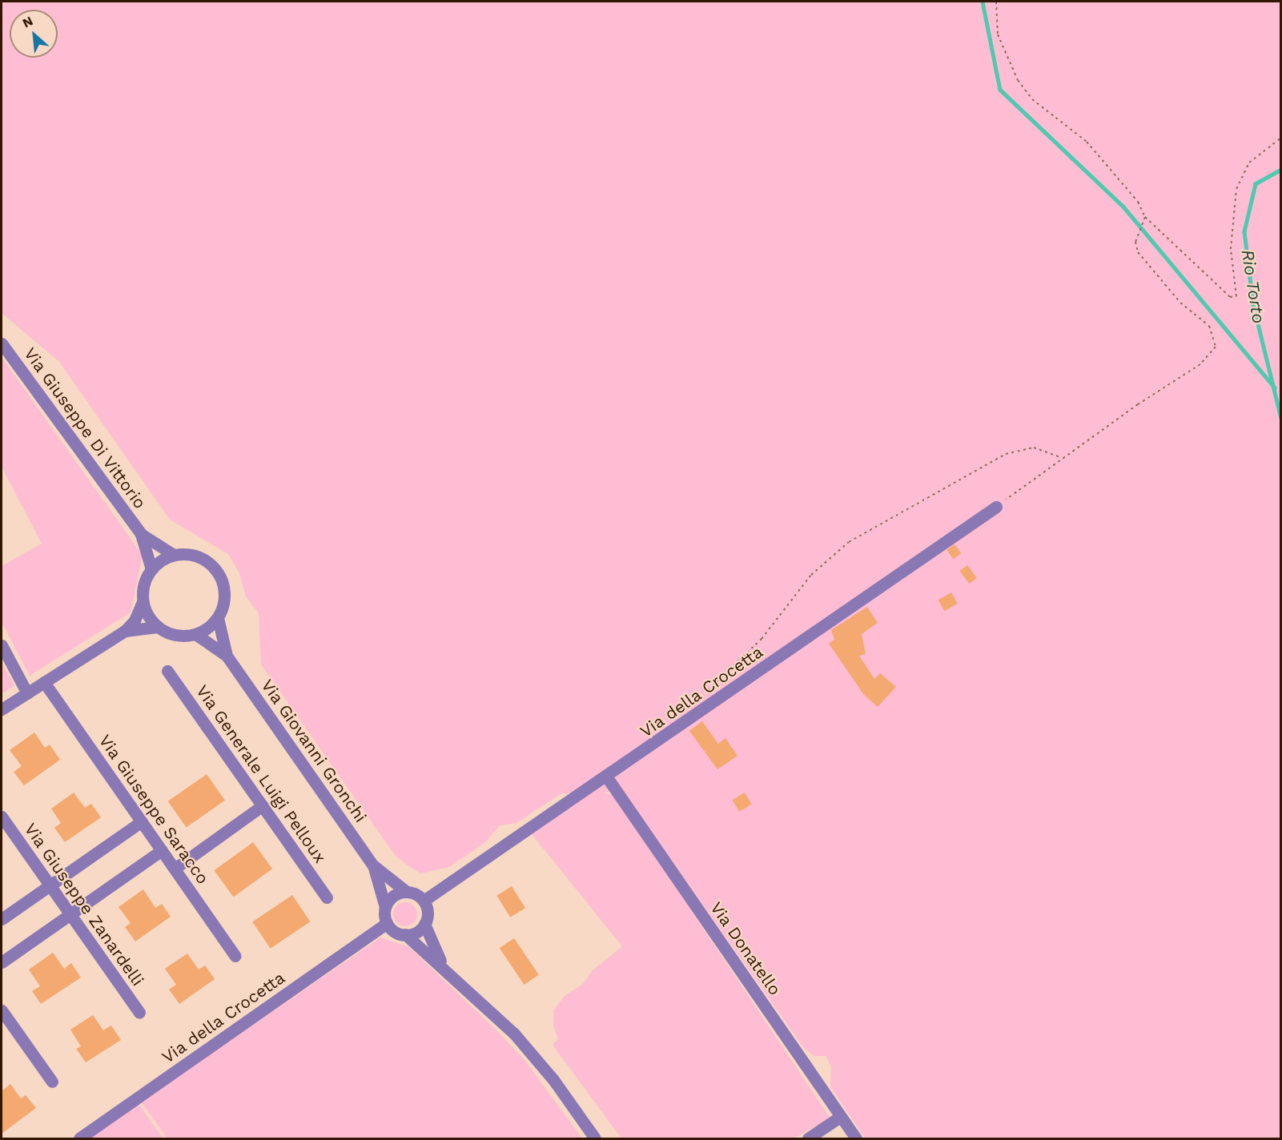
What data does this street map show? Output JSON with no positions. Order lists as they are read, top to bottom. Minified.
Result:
{"streets":{"street":["Via Giuseppe Di Vittorio","Via della Crocetta","Via Giovanni Gronchi","Via Generale Luigi Pelloux","Via Giuseppe Saracco","Via Giuseppe Zanardelli","Via Donatello"]},"crossings":[["Via Giuseppe Di Vittorio","Via Giovanni Gronchi"],["Via della Crocetta","Via Giovanni Gronchi"],["Via della Crocetta","Via Donatello"]],"water":["Rio Torto"],"north":"top left"}
